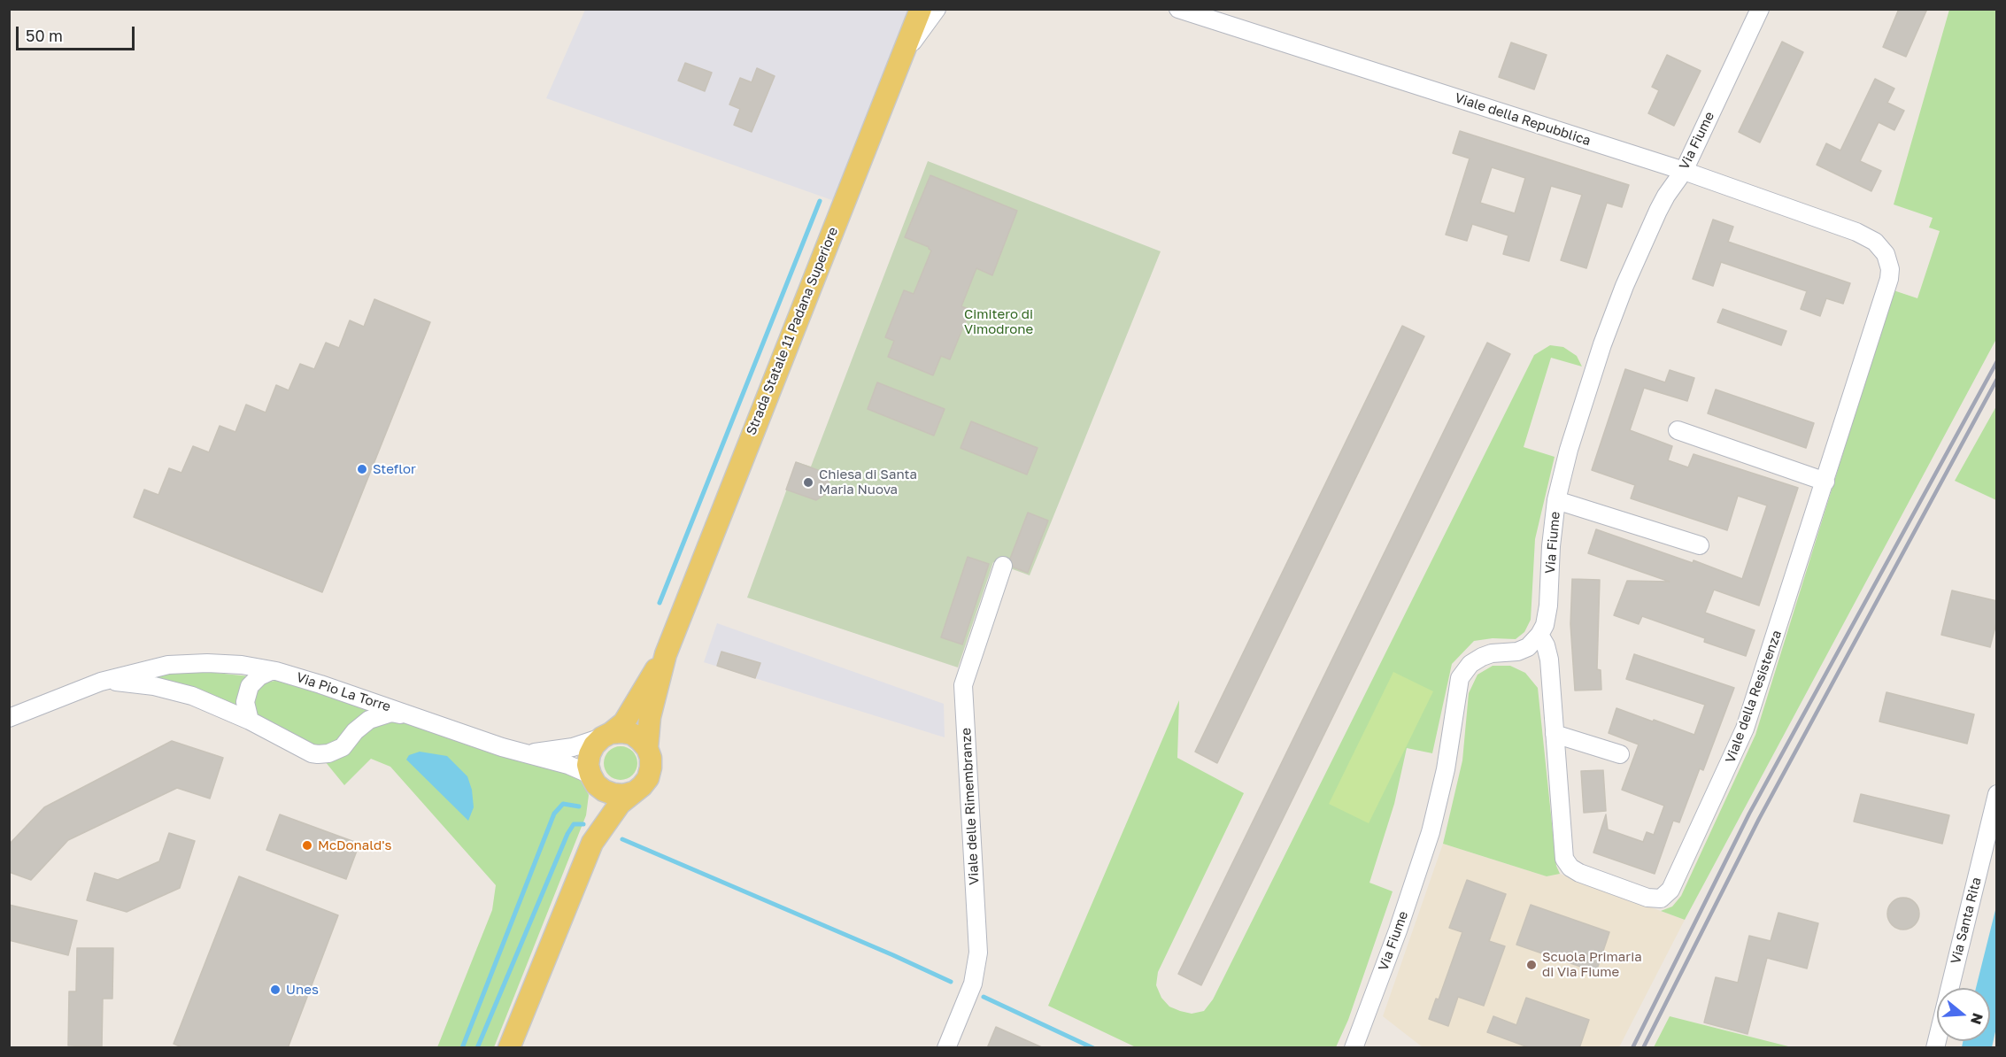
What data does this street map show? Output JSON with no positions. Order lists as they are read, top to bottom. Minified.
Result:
{"streets":{"main road":["Strada Statale 11 Padana Superiore"],"street":["Viale della Repubblica","Via Fiume","Via Pio La Torre","Viale della Resistenza","Viale delle Rimembranze","Via Santa Rita"]},"crossings":[["Viale della Repubblica","Via Fiume"],["Viale della Repubblica","Viale della Resistenza"],["Via Fiume","Viale della Resistenza"],["Strada Statale 11 Padana Superiore","Via Pio La Torre"]],"parks":["Cimitero di Vimodrone"],"places":["Steflor","Chiesa di Santa Maria Nuova","McDonald's","Scuola Primaria di Via Fiume","Unes"],"scale_bar":"50 m","north":"right"}
